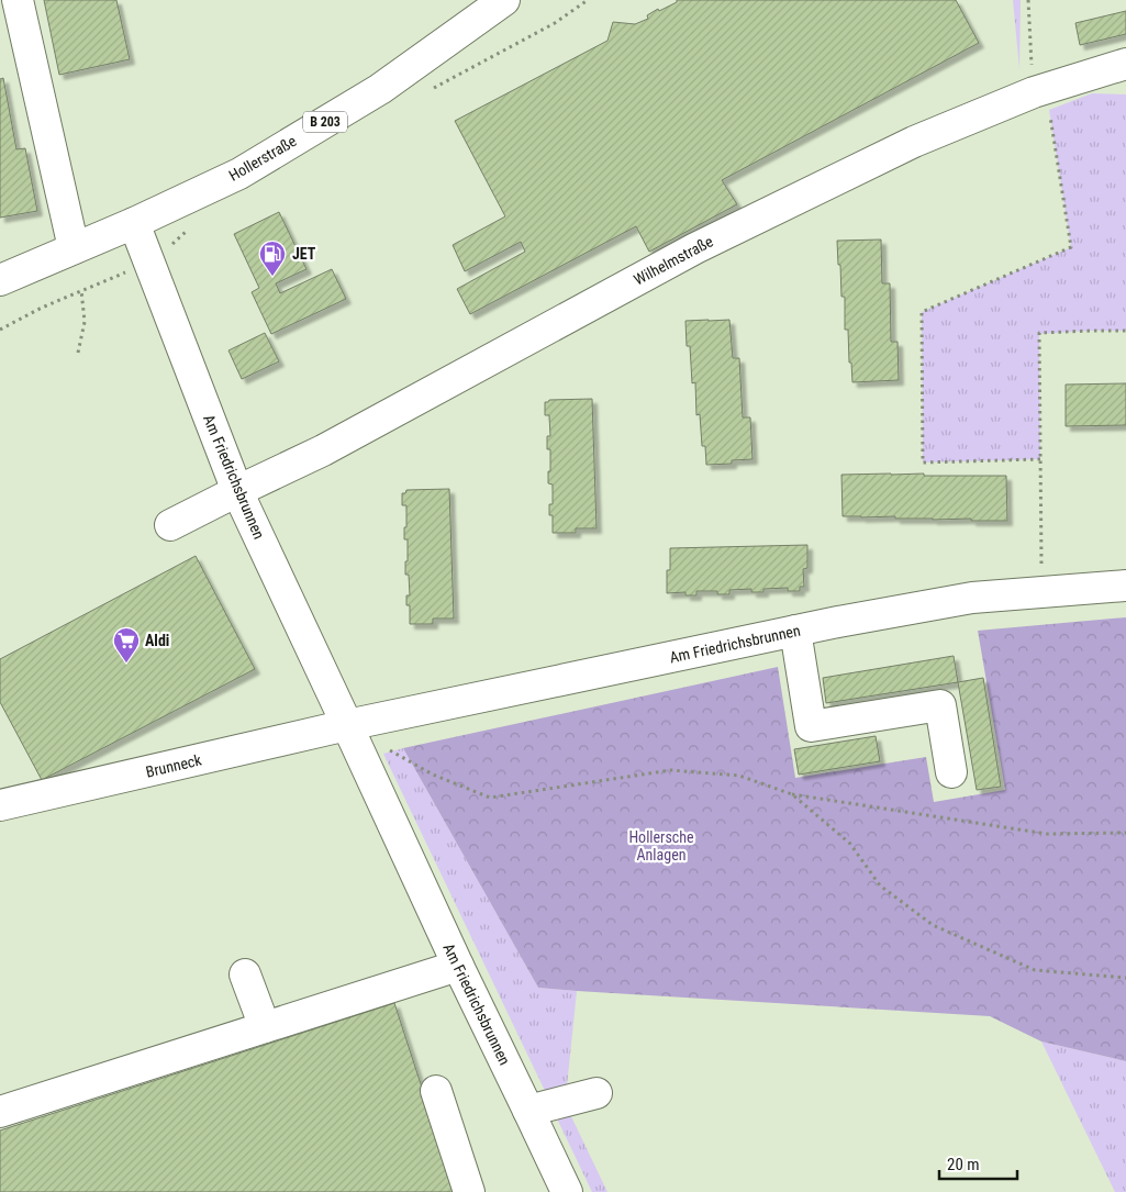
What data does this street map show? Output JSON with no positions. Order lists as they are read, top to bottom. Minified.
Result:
{"streets":{"street":["B 203","Hollerstraße","Wilhelmstraße","Am Friedrichsbrunnen","Brunneck"]},"crossings":[["Hollerstraße","Am Friedrichsbrunnen"],["Wilhelmstraße","Am Friedrichsbrunnen"],["Am Friedrichsbrunnen","Brunneck"]],"parks":["Hollersche Anlagen"],"places":{"fuel station":["JET"],"supermarket":["Aldi"]},"scale_bar":"20 m"}
